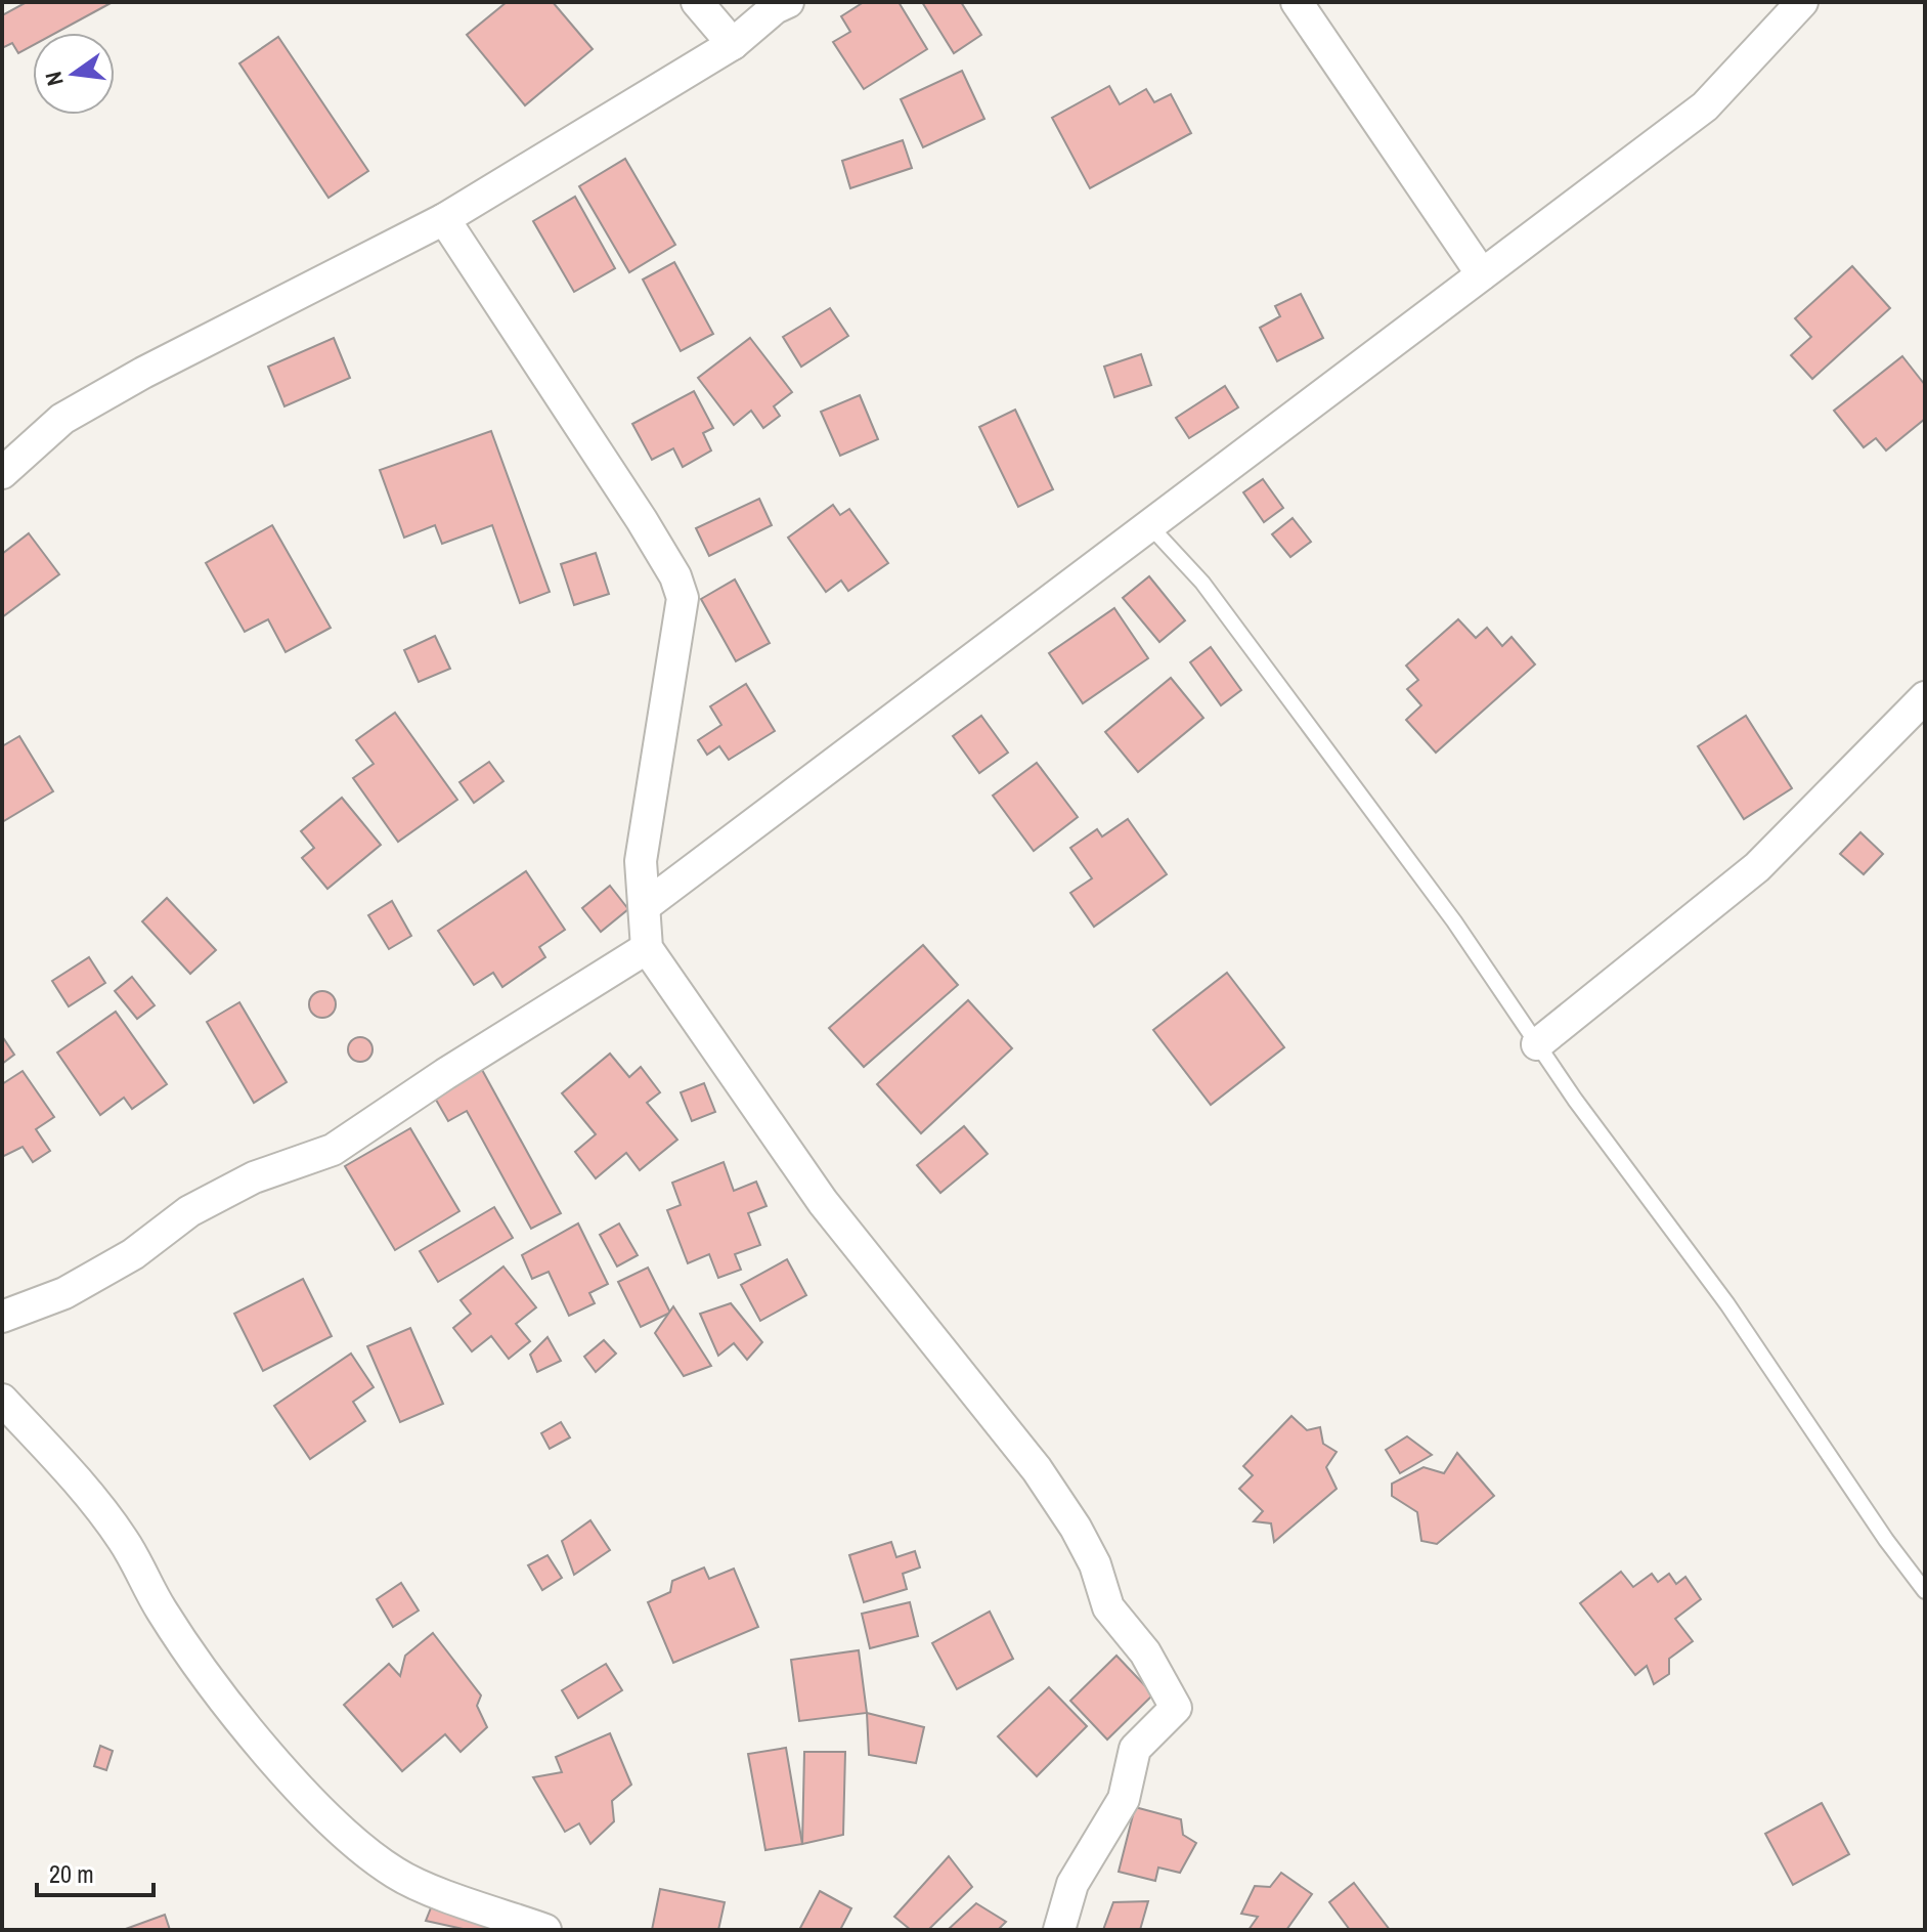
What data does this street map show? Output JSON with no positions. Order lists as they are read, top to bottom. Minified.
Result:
{"scale_bar":"20 m","north":"left"}
